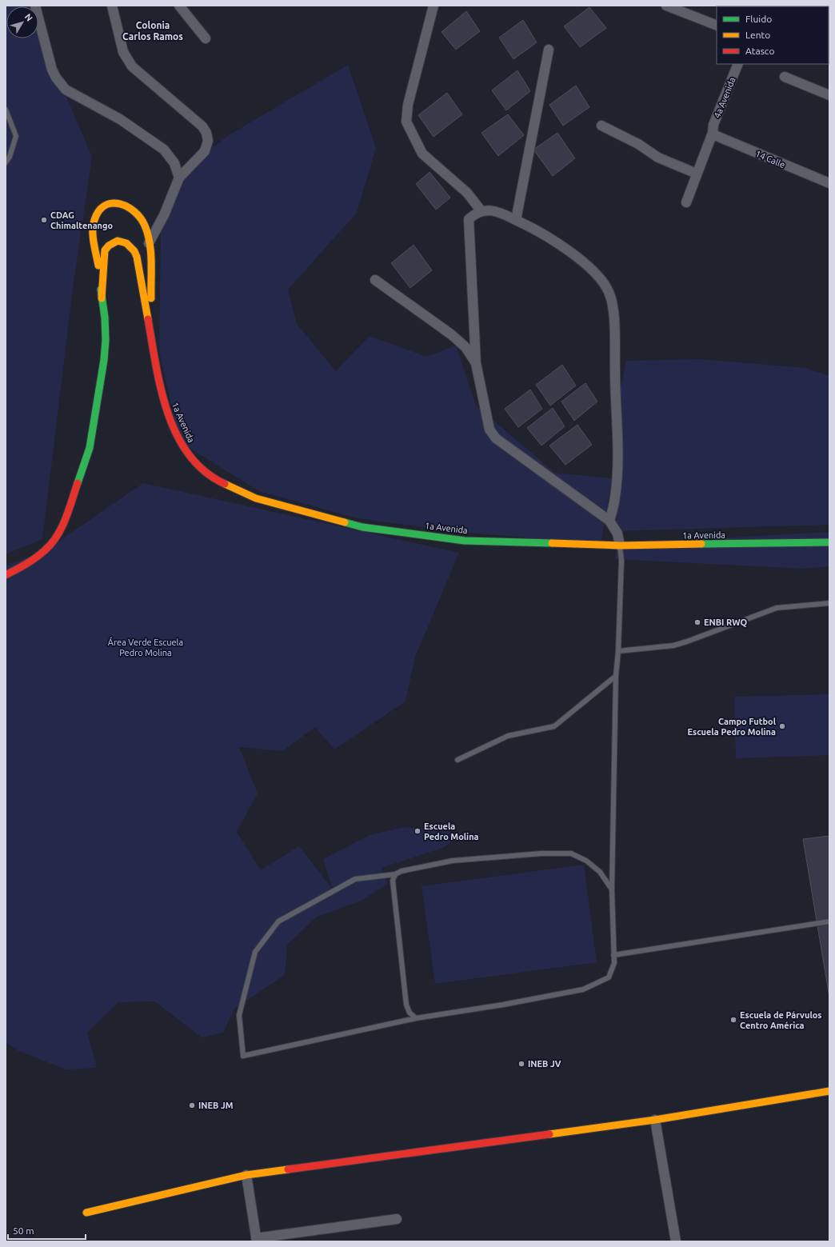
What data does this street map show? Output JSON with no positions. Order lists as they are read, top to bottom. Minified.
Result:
{"streets":{"main road":["1a Avenida"],"street":["4a Avenida","14 Calle"]},"crossings":[["4a Avenida","14 Calle"]],"districts":["Colonia Carlos Ramos"],"parks":["Área Verde Escuela Pedro Molina"],"places":["CDAG Chimaltenango","ENBI RWQ","Campo Futbol Escuela Pedro Molina","Escuela Pedro Molina","Escuela de Párvulos Centro América","INEB JV","INEB JM"],"legend":["Fluido","Lento","Atasco"],"scale_bar":"50 m","north":"top right"}
